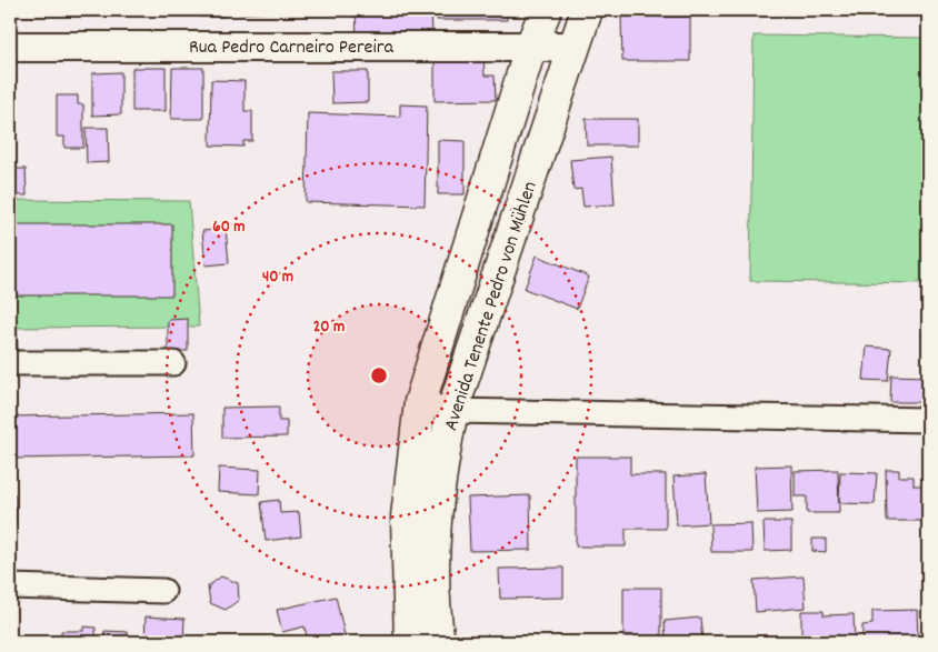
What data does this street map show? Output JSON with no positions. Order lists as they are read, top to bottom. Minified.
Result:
{"streets":{"main road":["Avenida Tenente Pedro von Mühlen"],"street":["Rua Pedro Carneiro Pereira"]},"crossings":[["Rua Pedro Carneiro Pereira","Avenida Tenente Pedro von Mühlen"]],"rings":["60 m","40 m","20 m"]}
